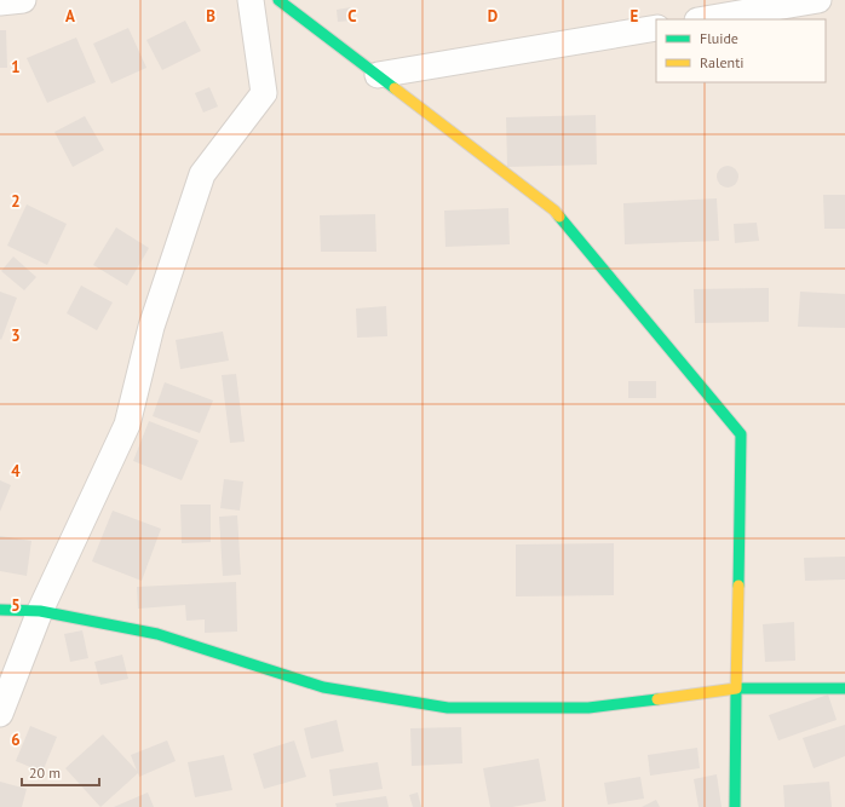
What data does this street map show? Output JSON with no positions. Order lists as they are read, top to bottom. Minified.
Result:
{"legend":["Fluide","Ralenti"],"scale_bar":"20 m","grid":{"columns":["A","B","C","D","E"],"rows":["1","2","3","4","5","6"]}}
